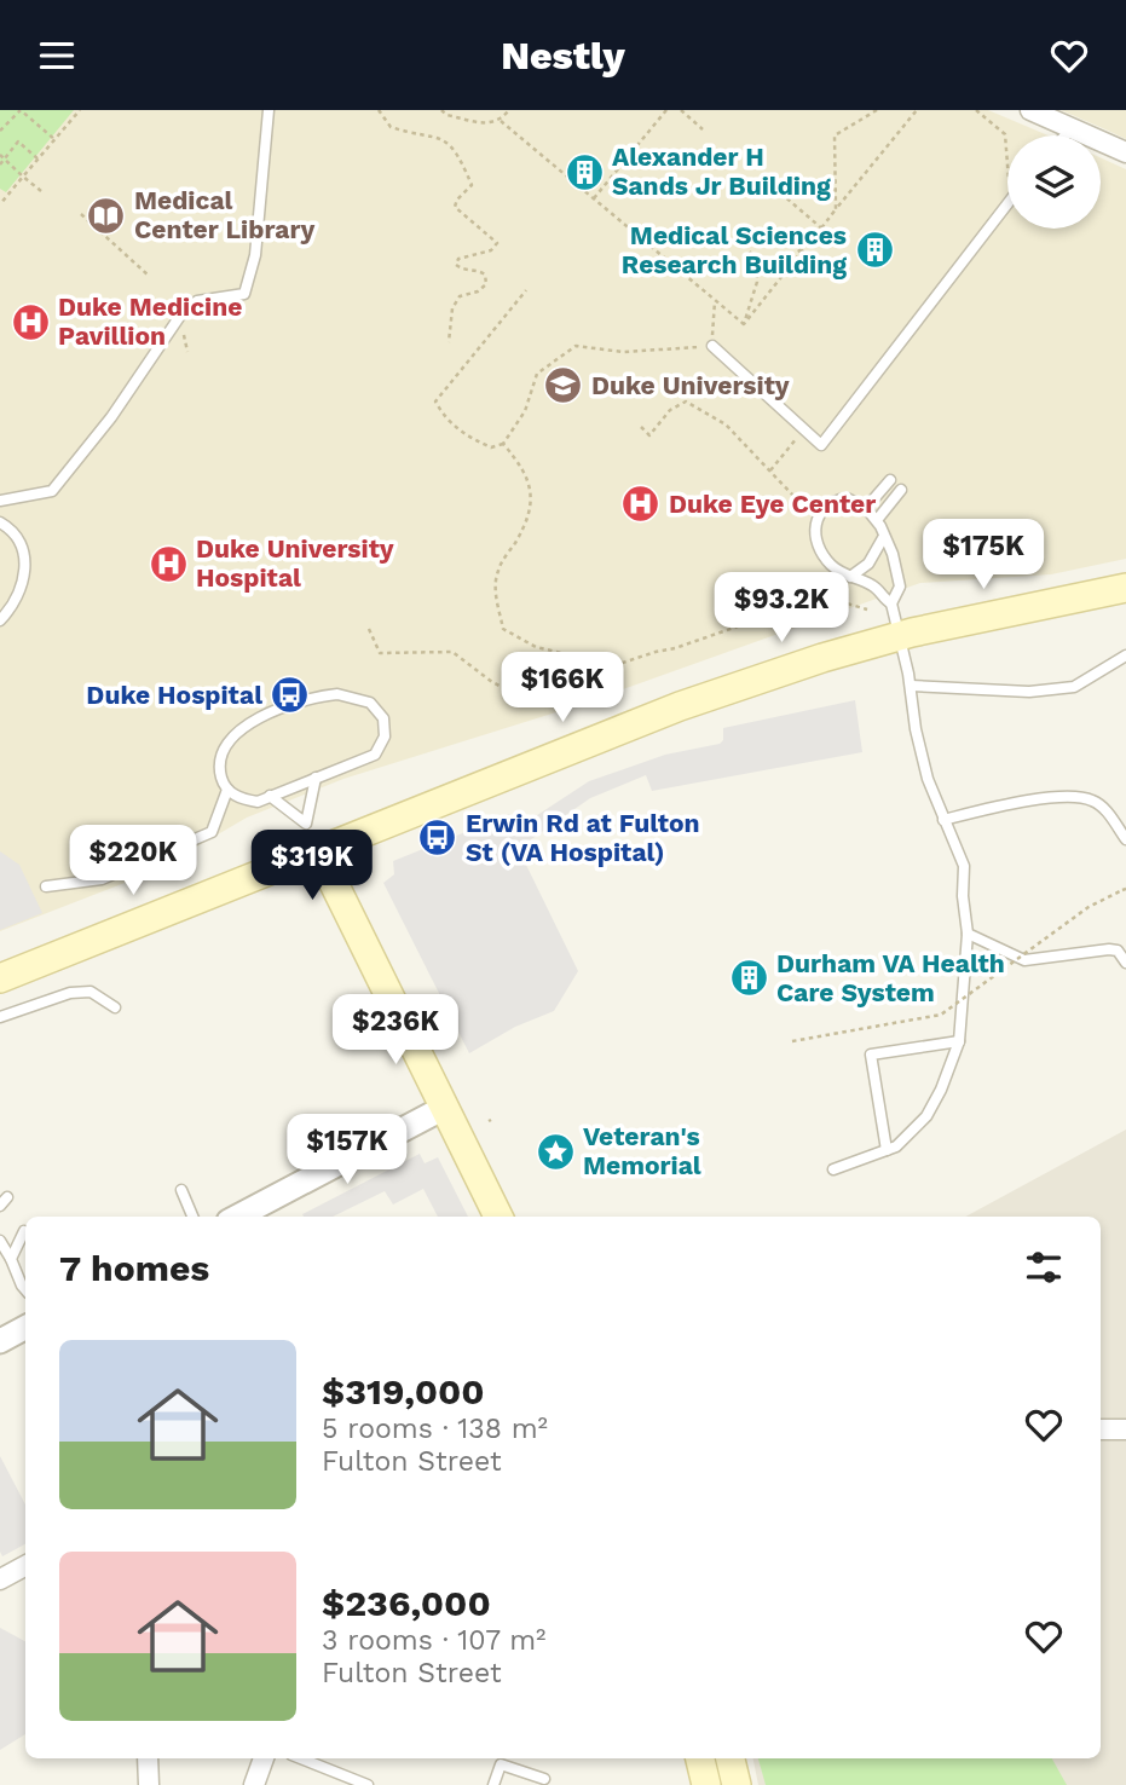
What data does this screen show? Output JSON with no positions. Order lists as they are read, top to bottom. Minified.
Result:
{"places":{"building":["Alexander H Sands Jr Building","Medical Sciences Research Building","Durham VA Health Care System"],"library":["Medical Center Library"],"hospital":["Duke Medicine Pavillion","Duke Eye Center","Duke University Hospital"],"school or university":["Duke University"],"bus stop":["Duke Hospital","Erwin Rd at Fulton St (VA Hospital)"],"place":["Veteran's Memorial"]},"page":{"header":"Nestly","price":["$175K","$93.2K","$166K","$220K","$319K","$236K","$157K"],"heading":"7 homes","list":[{"name":"$319,000","note":"5 rooms · 138 m² · Fulton Street"},{"name":"$236,000","note":"3 rooms · 107 m² · Fulton Street"}]}}
